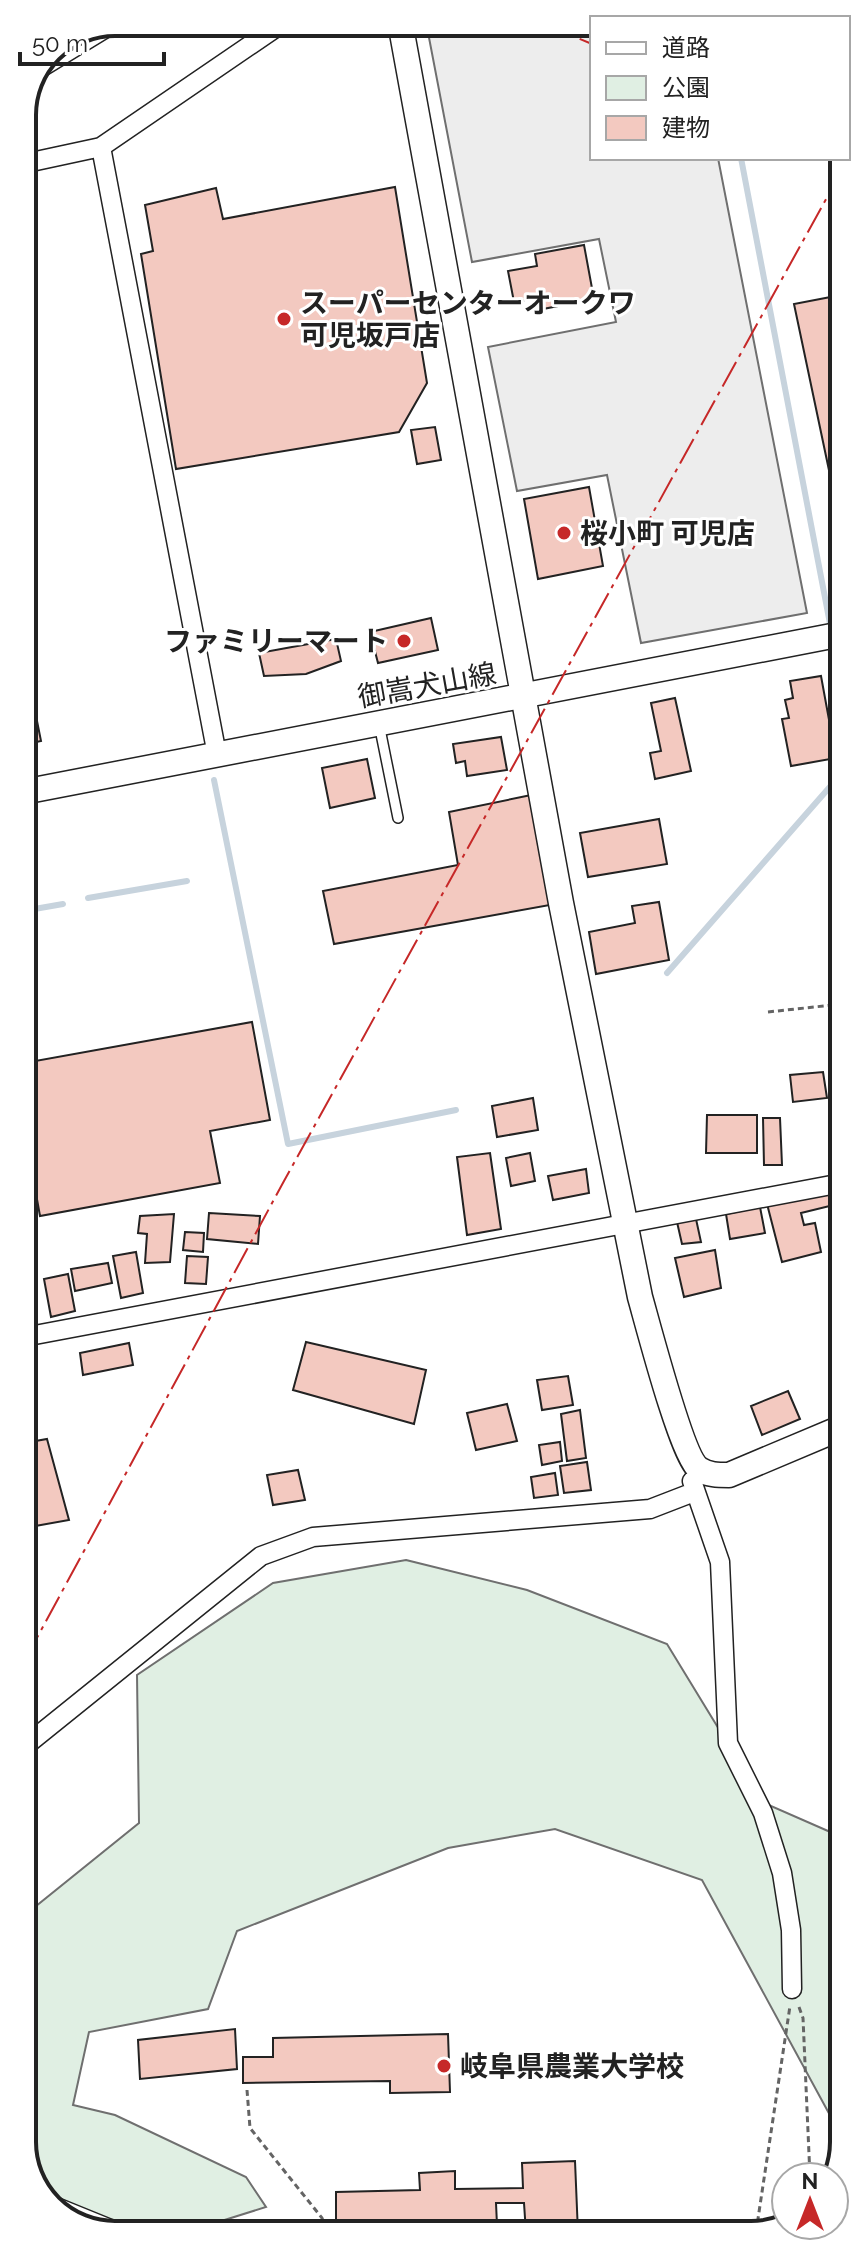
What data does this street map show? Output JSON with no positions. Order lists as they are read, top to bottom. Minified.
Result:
{"streets":{"street":["御嵩犬山線"]},"places":["スーパーセンターオークワ 可児坂戸店","桜小町 可児店","ファミリーマート","岐阜県農業大学校"],"legend":["道路","公園","建物"],"scale_bar":"50 m","north":"top"}
